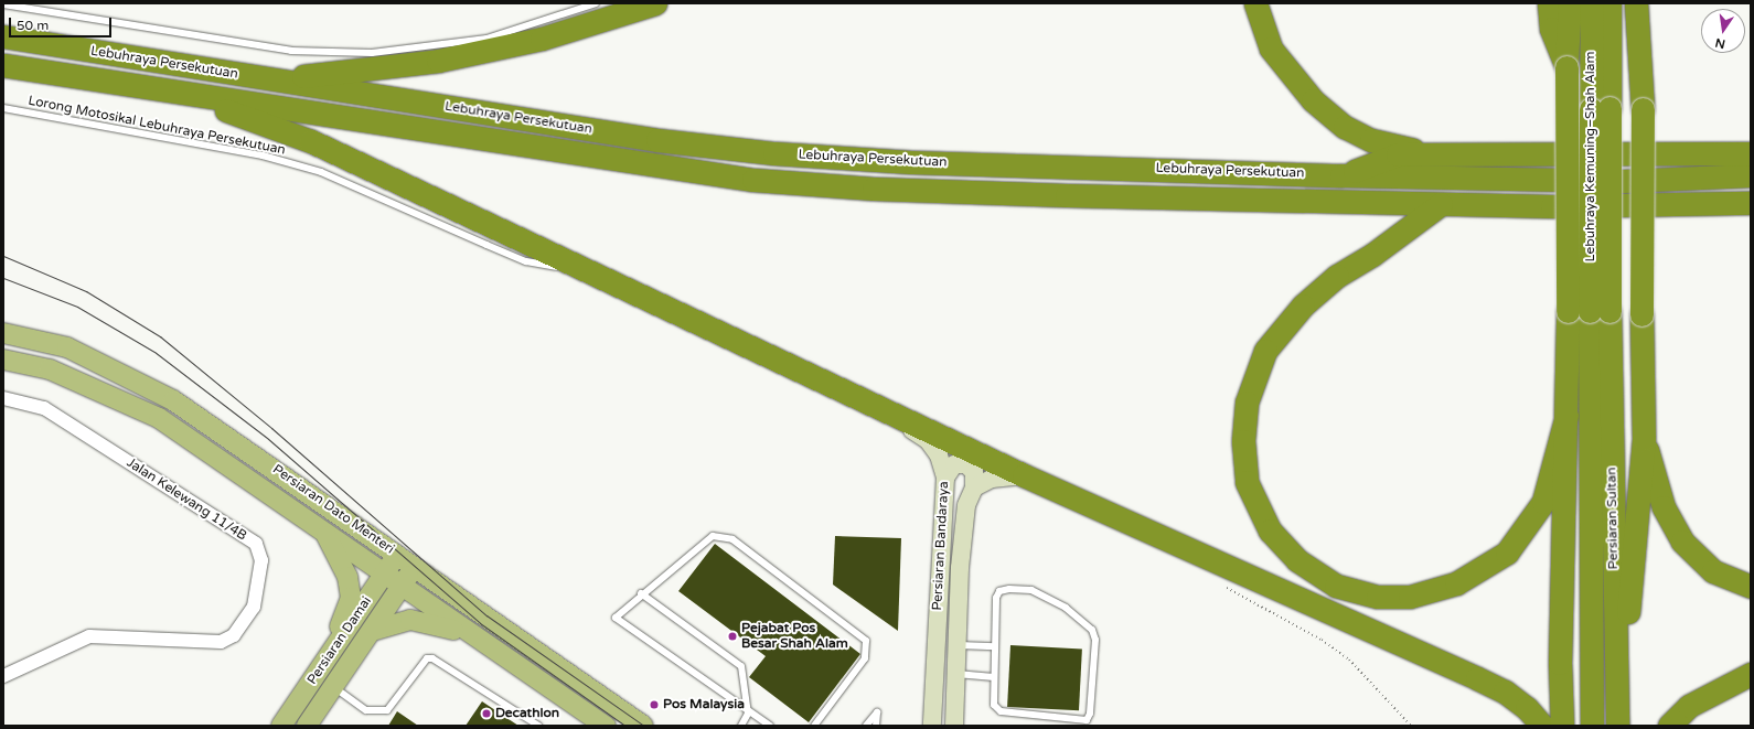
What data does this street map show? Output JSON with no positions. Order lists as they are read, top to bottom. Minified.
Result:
{"streets":{"highway":["Lebuhraya Persekutuan","Lebuhraya Kemuning–Shah Alam","Persiaran Sultan"],"main road":["Persiaran Dato Menteri","Persiaran Bandaraya","Persiaran Damai"],"street":["Jalan Kelewang 11/4B"],"lane":["Lorong Motosikal Lebuhraya Persekutuan"]},"crossings":[["Lebuhraya Kemuning–Shah Alam","Persiaran Sultan"],["Persiaran Dato Menteri","Persiaran Damai"]],"places":["Pejabat Pos Besar Shah Alam","Pos Malaysia","Decathlon"],"scale_bar":"50 m","north":"bottom"}
